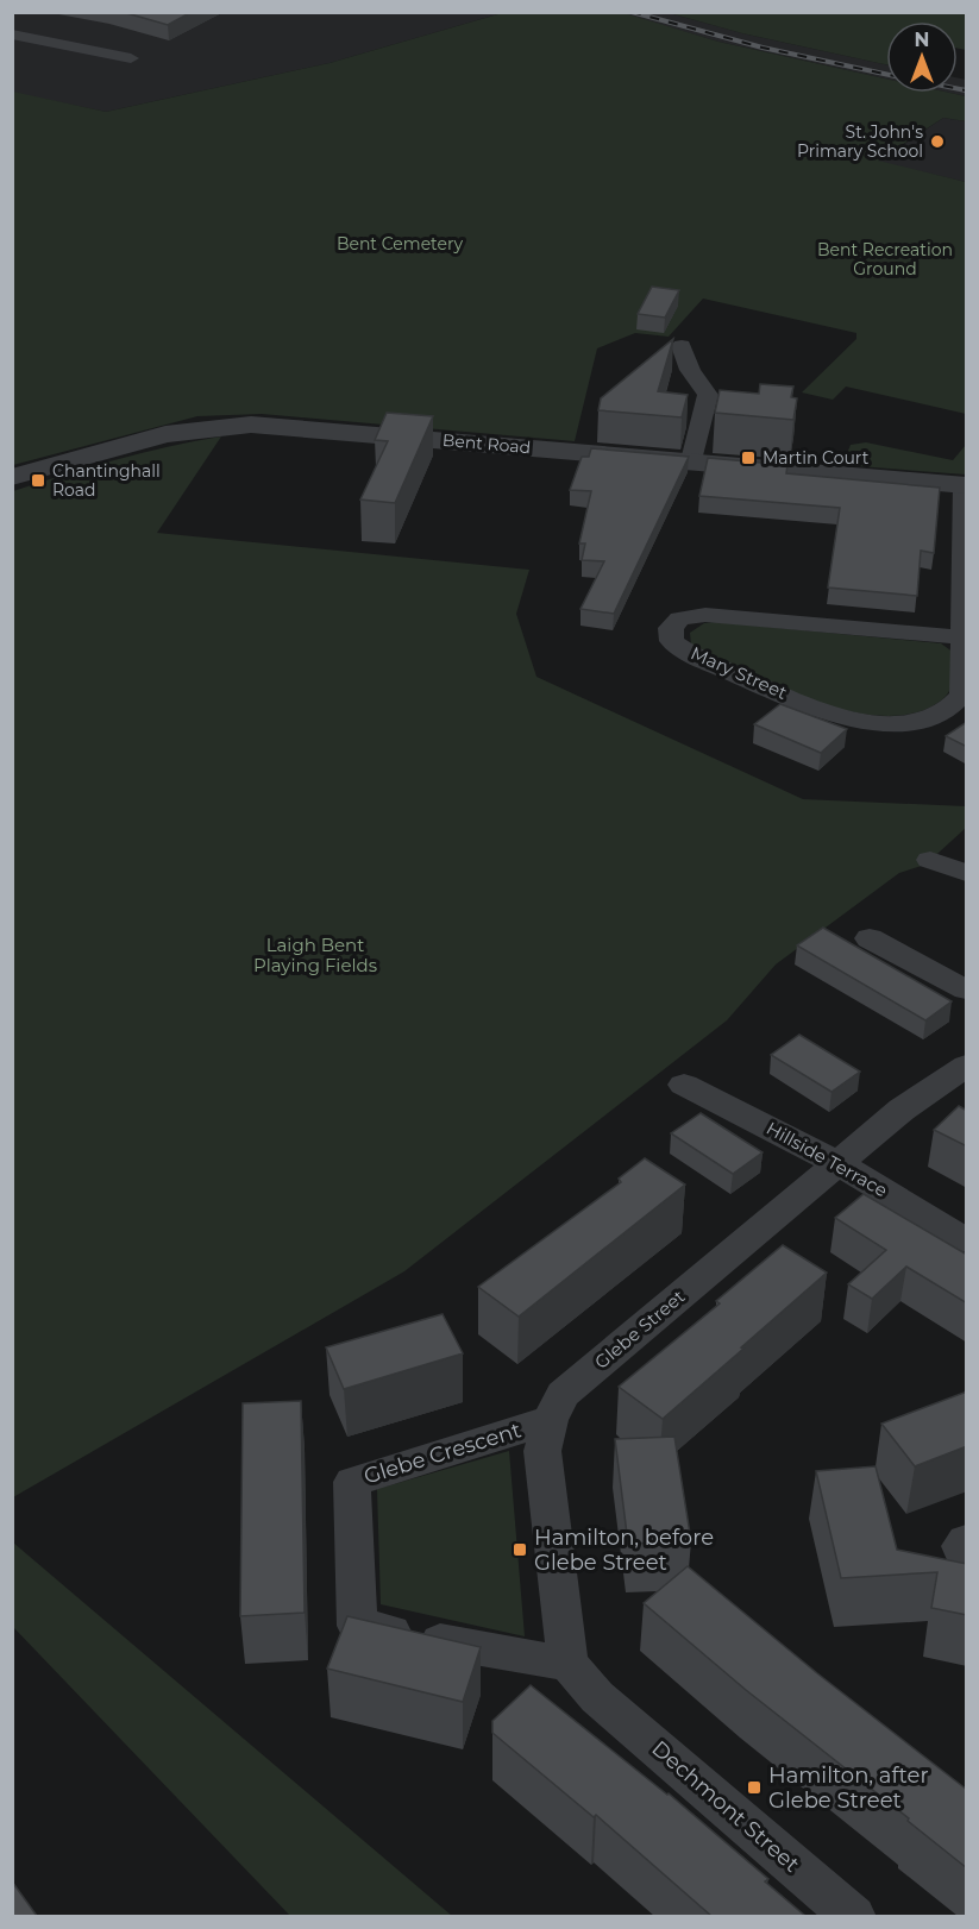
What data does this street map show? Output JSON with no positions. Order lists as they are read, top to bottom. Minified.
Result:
{"streets":{"street":["Bent Road","Mary Street","Hillside Terrace","Glebe Street","Glebe Crescent","Dechmont Street"]},"crossings":[["Bent Road","Mary Street"],["Hillside Terrace","Glebe Street"],["Glebe Street","Glebe Crescent"],["Glebe Street","Dechmont Street"],["Glebe Crescent","Dechmont Street"]],"parks":["Bent Cemetery","Bent Recreation Ground","Laigh Bent Playing Fields"],"places":{"other":["St. John's Primary School"],"transit":["Martin Court","Chantinghall Road","Hamilton, before Glebe Street","Hamilton, after Glebe Street"]},"north":"top"}
